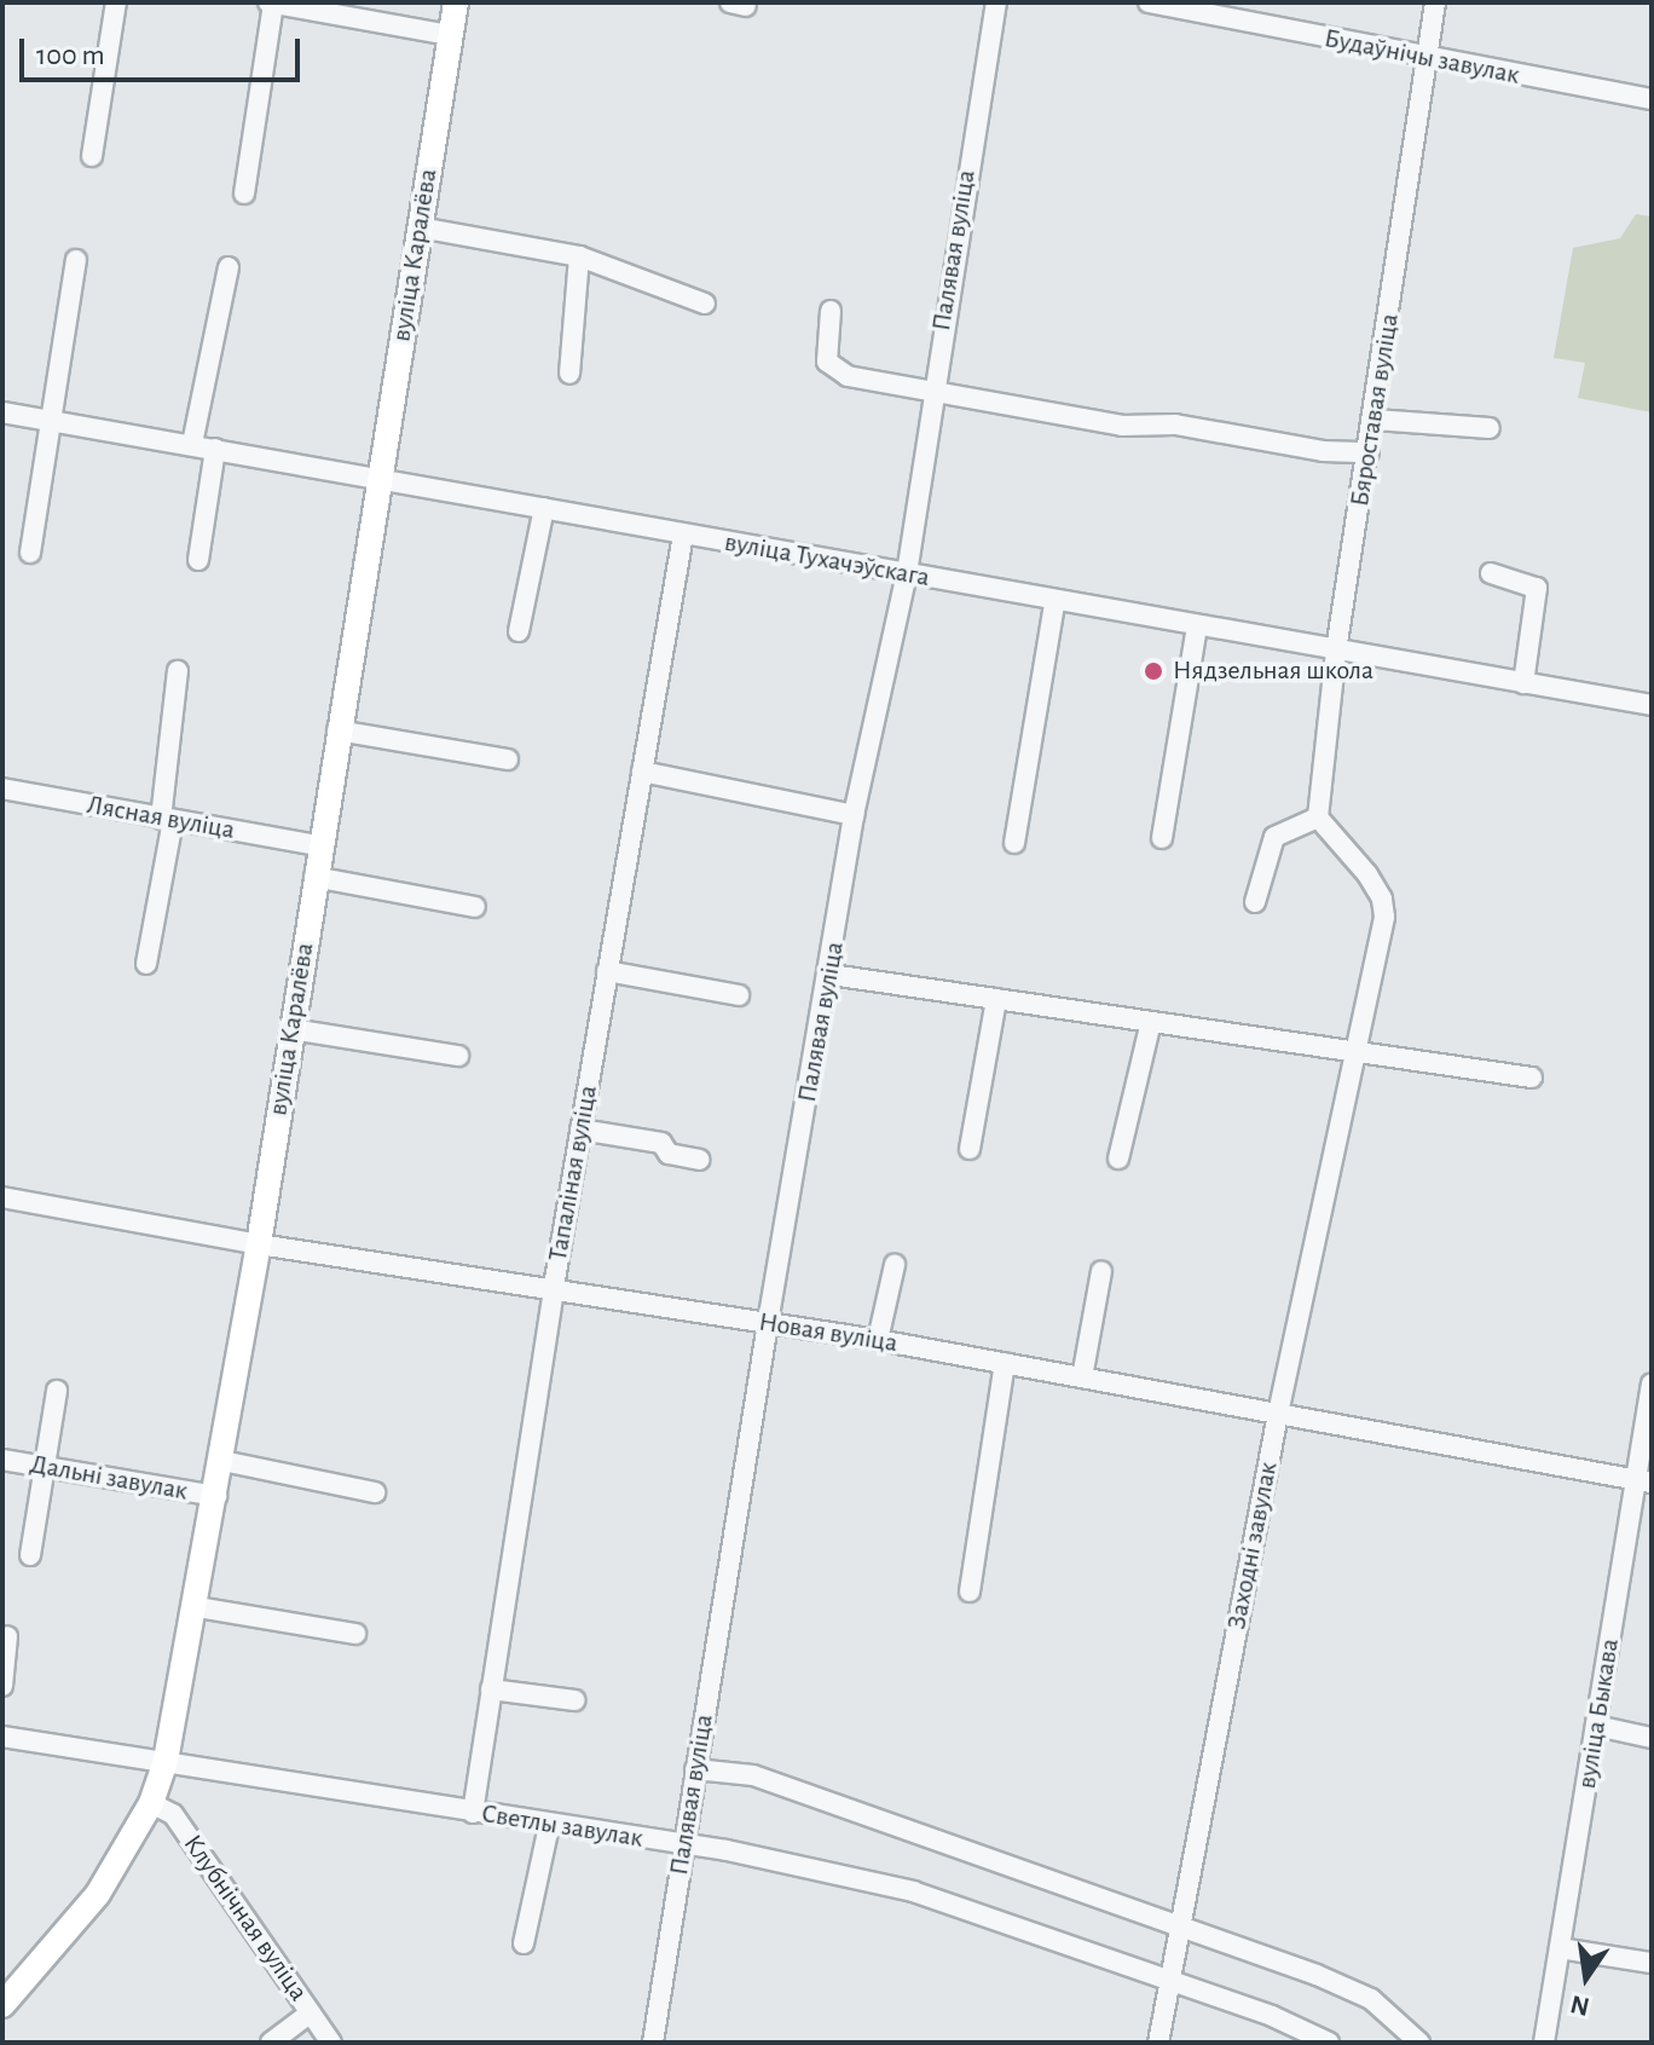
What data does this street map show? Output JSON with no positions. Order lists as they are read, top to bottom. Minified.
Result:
{"streets":{"main road":["вуліца Каралёва"],"street":["Будаўнічы завулак","Палявая вуліца","Бяроставая вуліца","вуліца Тухачэўскага","Лясная вуліца","Тапаліная вуліца","Новая вуліца","Дальні завулак","Заходні завулак","вуліца Быкава","Светлы завулак","Клубнічная вуліца"]},"crossings":[["Будаўнічы завулак","Бяроставая вуліца"],["Палявая вуліца","вуліца Тухачэўскага"],["Палявая вуліца","Новая вуліца"],["Палявая вуліца","Светлы завулак"],["вуліца Каралёва","вуліца Тухачэўскага"],["вуліца Каралёва","Лясная вуліца"],["вуліца Каралёва","Новая вуліца"],["вуліца Каралёва","Дальні завулак"],["вуліца Каралёва","Светлы завулак"],["вуліца Каралёва","Клубнічная вуліца"],["Бяроставая вуліца","вуліца Тухачэўскага"],["Бяроставая вуліца","Заходні завулак"],["вуліца Тухачэўскага","Тапаліная вуліца"],["Тапаліная вуліца","Новая вуліца"],["Тапаліная вуліца","Светлы завулак"],["Новая вуліца","Заходні завулак"],["Новая вуліца","вуліца Быкава"],["Заходні завулак","Светлы завулак"]],"places":["Нядзельная школа"],"scale_bar":"100 m","north":"bottom"}
